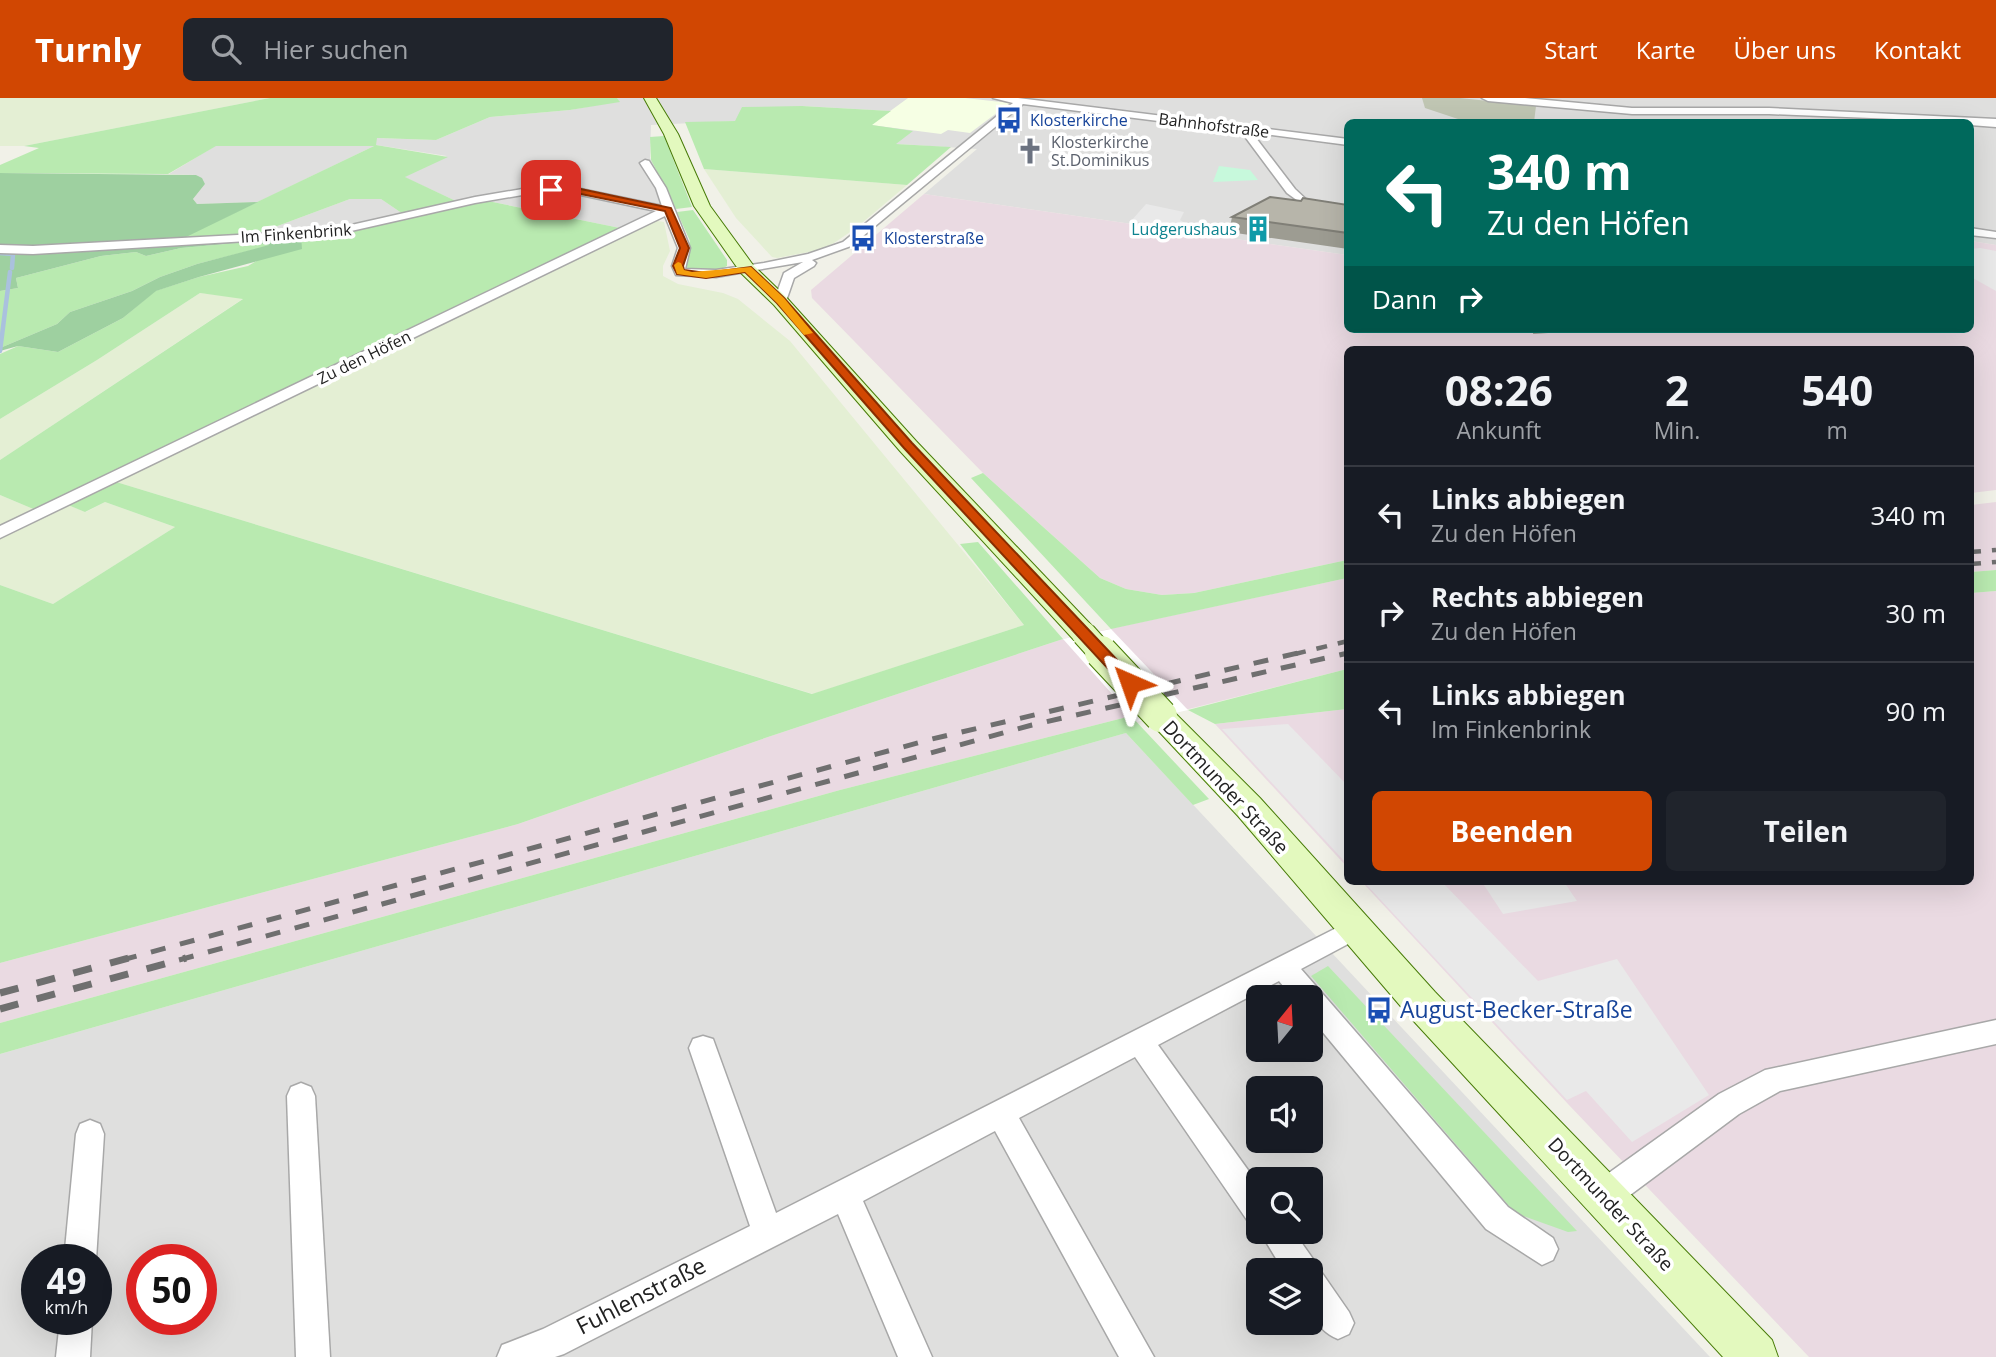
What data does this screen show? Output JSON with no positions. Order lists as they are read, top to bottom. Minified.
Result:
{"streets":{"main road":["Dortmunder Straße"],"street":["Bahnhofstraße","Im Finkenbrink","Zu den Höfen","Fuhlenstraße"]},"crossings":[["Im Finkenbrink","Zu den Höfen"],["Dortmunder Straße","Fuhlenstraße"]],"places":{"bus stop":["Klosterkirche","Klosterstraße","August-Becker-Straße"],"church":["Klosterkirche St.Dominikus"],"building":["Ludgerushaus"]},"north":"top","page":{"header":"Turnly","search":"Hier suchen","nav":["Start","Karte","Über uns","Kontakt"],"turn":["340 m","Zu den Höfen"],"then":"Dann","eta":["08:26","Ankunft","2","Min.","540","m"],"list":[{"name":"Links abbiegen","note":"Zu den Höfen","value":"340 m"},{"name":"Rechts abbiegen","note":"Zu den Höfen","value":"30 m"},{"name":"Links abbiegen","note":"Im Finkenbrink","value":"90 m"}],"buttons":["Beenden","Teilen"],"speed":"49 km/h","limit":"50"}}
